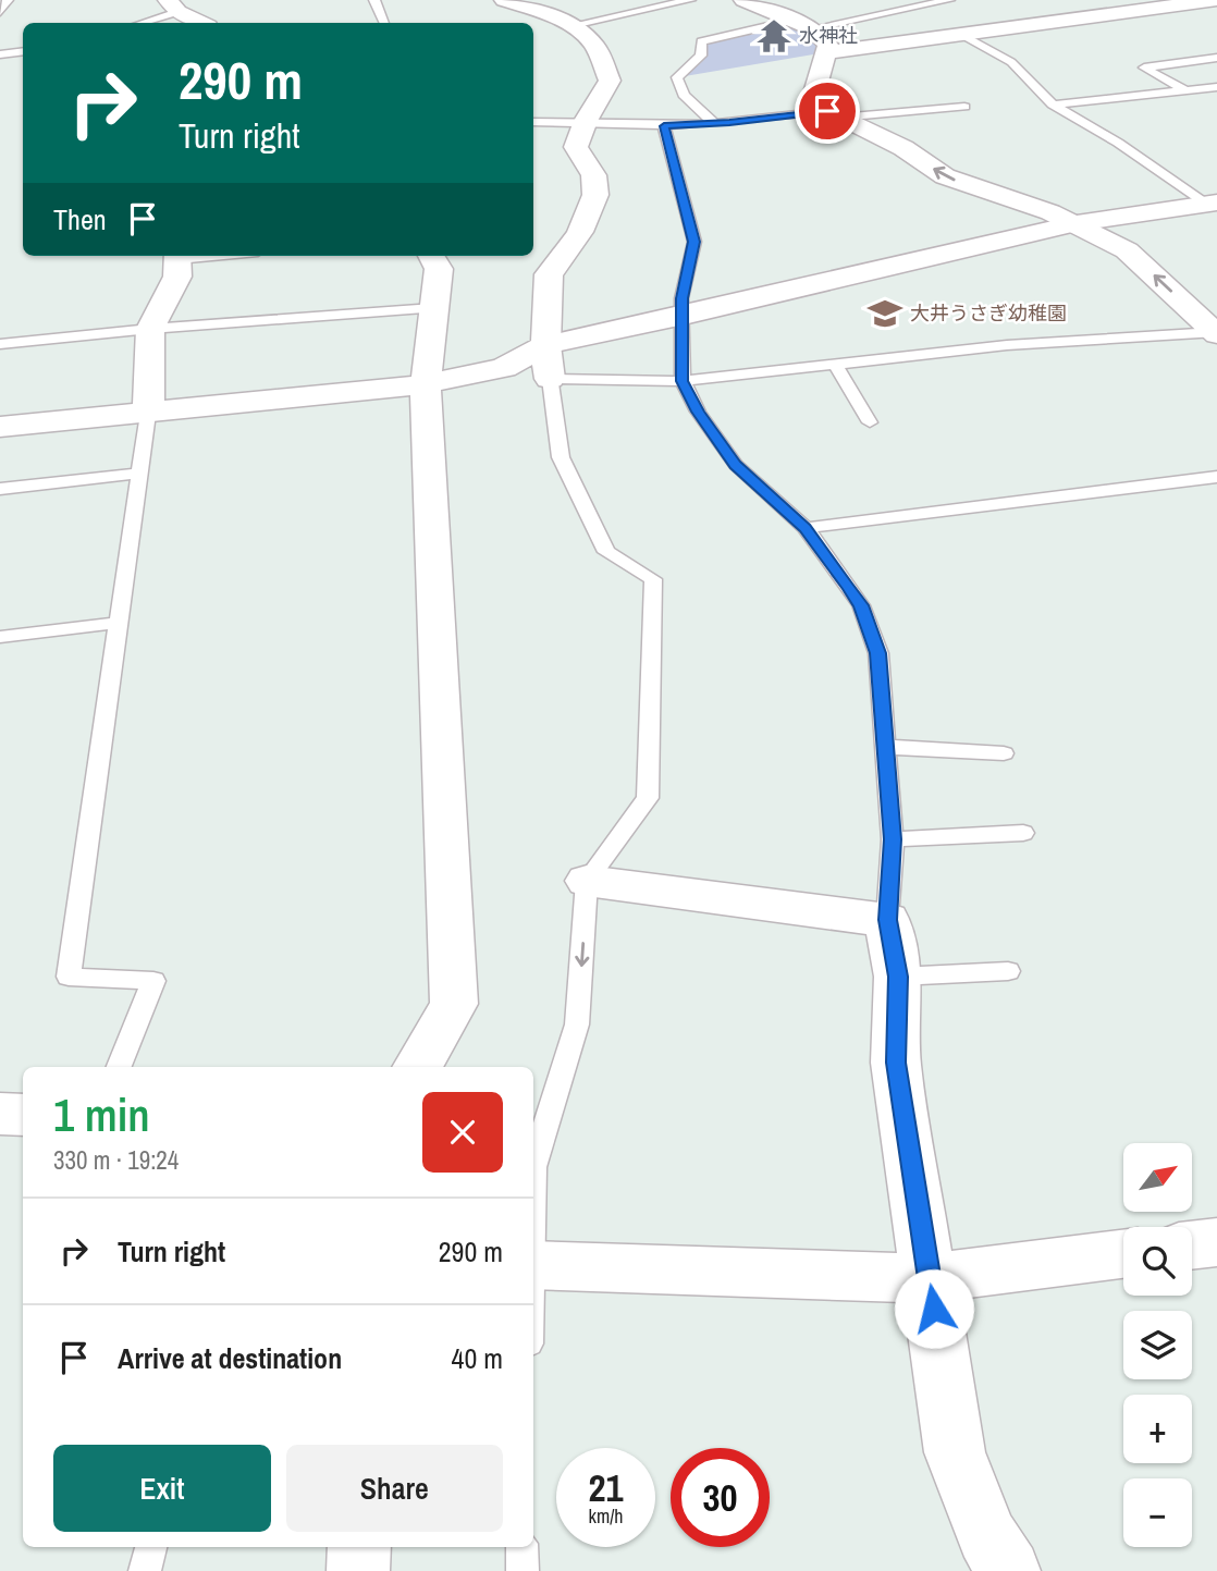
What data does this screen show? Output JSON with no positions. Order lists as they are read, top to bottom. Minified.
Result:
{"places":{"temple":["水神社"],"school or university":["大井うさぎ幼稚園"]},"north":"top right","page":{"turn":["290 m","Turn right"],"then":"Then","heading":["1 min","330 m · 19:24"],"map_buttons":["+","−"],"list":[{"name":"Turn right","value":"290 m"},{"name":"Arrive at destination","value":"40 m"}],"buttons":["Exit","Share"],"speed":"21 km/h","limit":"30"}}
